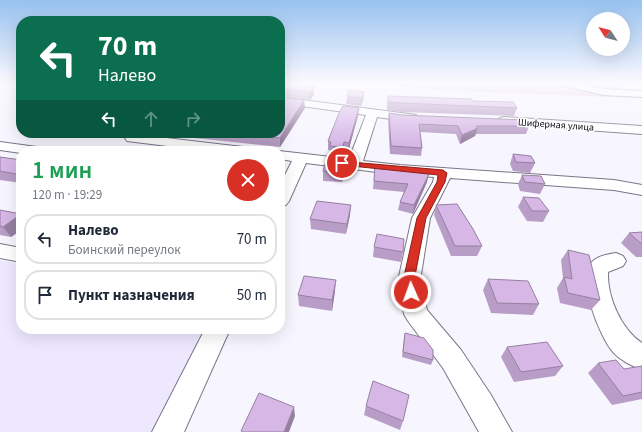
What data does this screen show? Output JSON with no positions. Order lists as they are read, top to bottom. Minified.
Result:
{"streets":{"street":["Шиферная улица"]},"north":"top left","page":{"turn":["70 m","Налево"],"heading":["1 мин","120 m · 19:29"],"list":[{"name":"Налево","note":"Боинский переулок","value":"70 m"},{"name":"Пункт назначения","value":"50 m"}]}}
